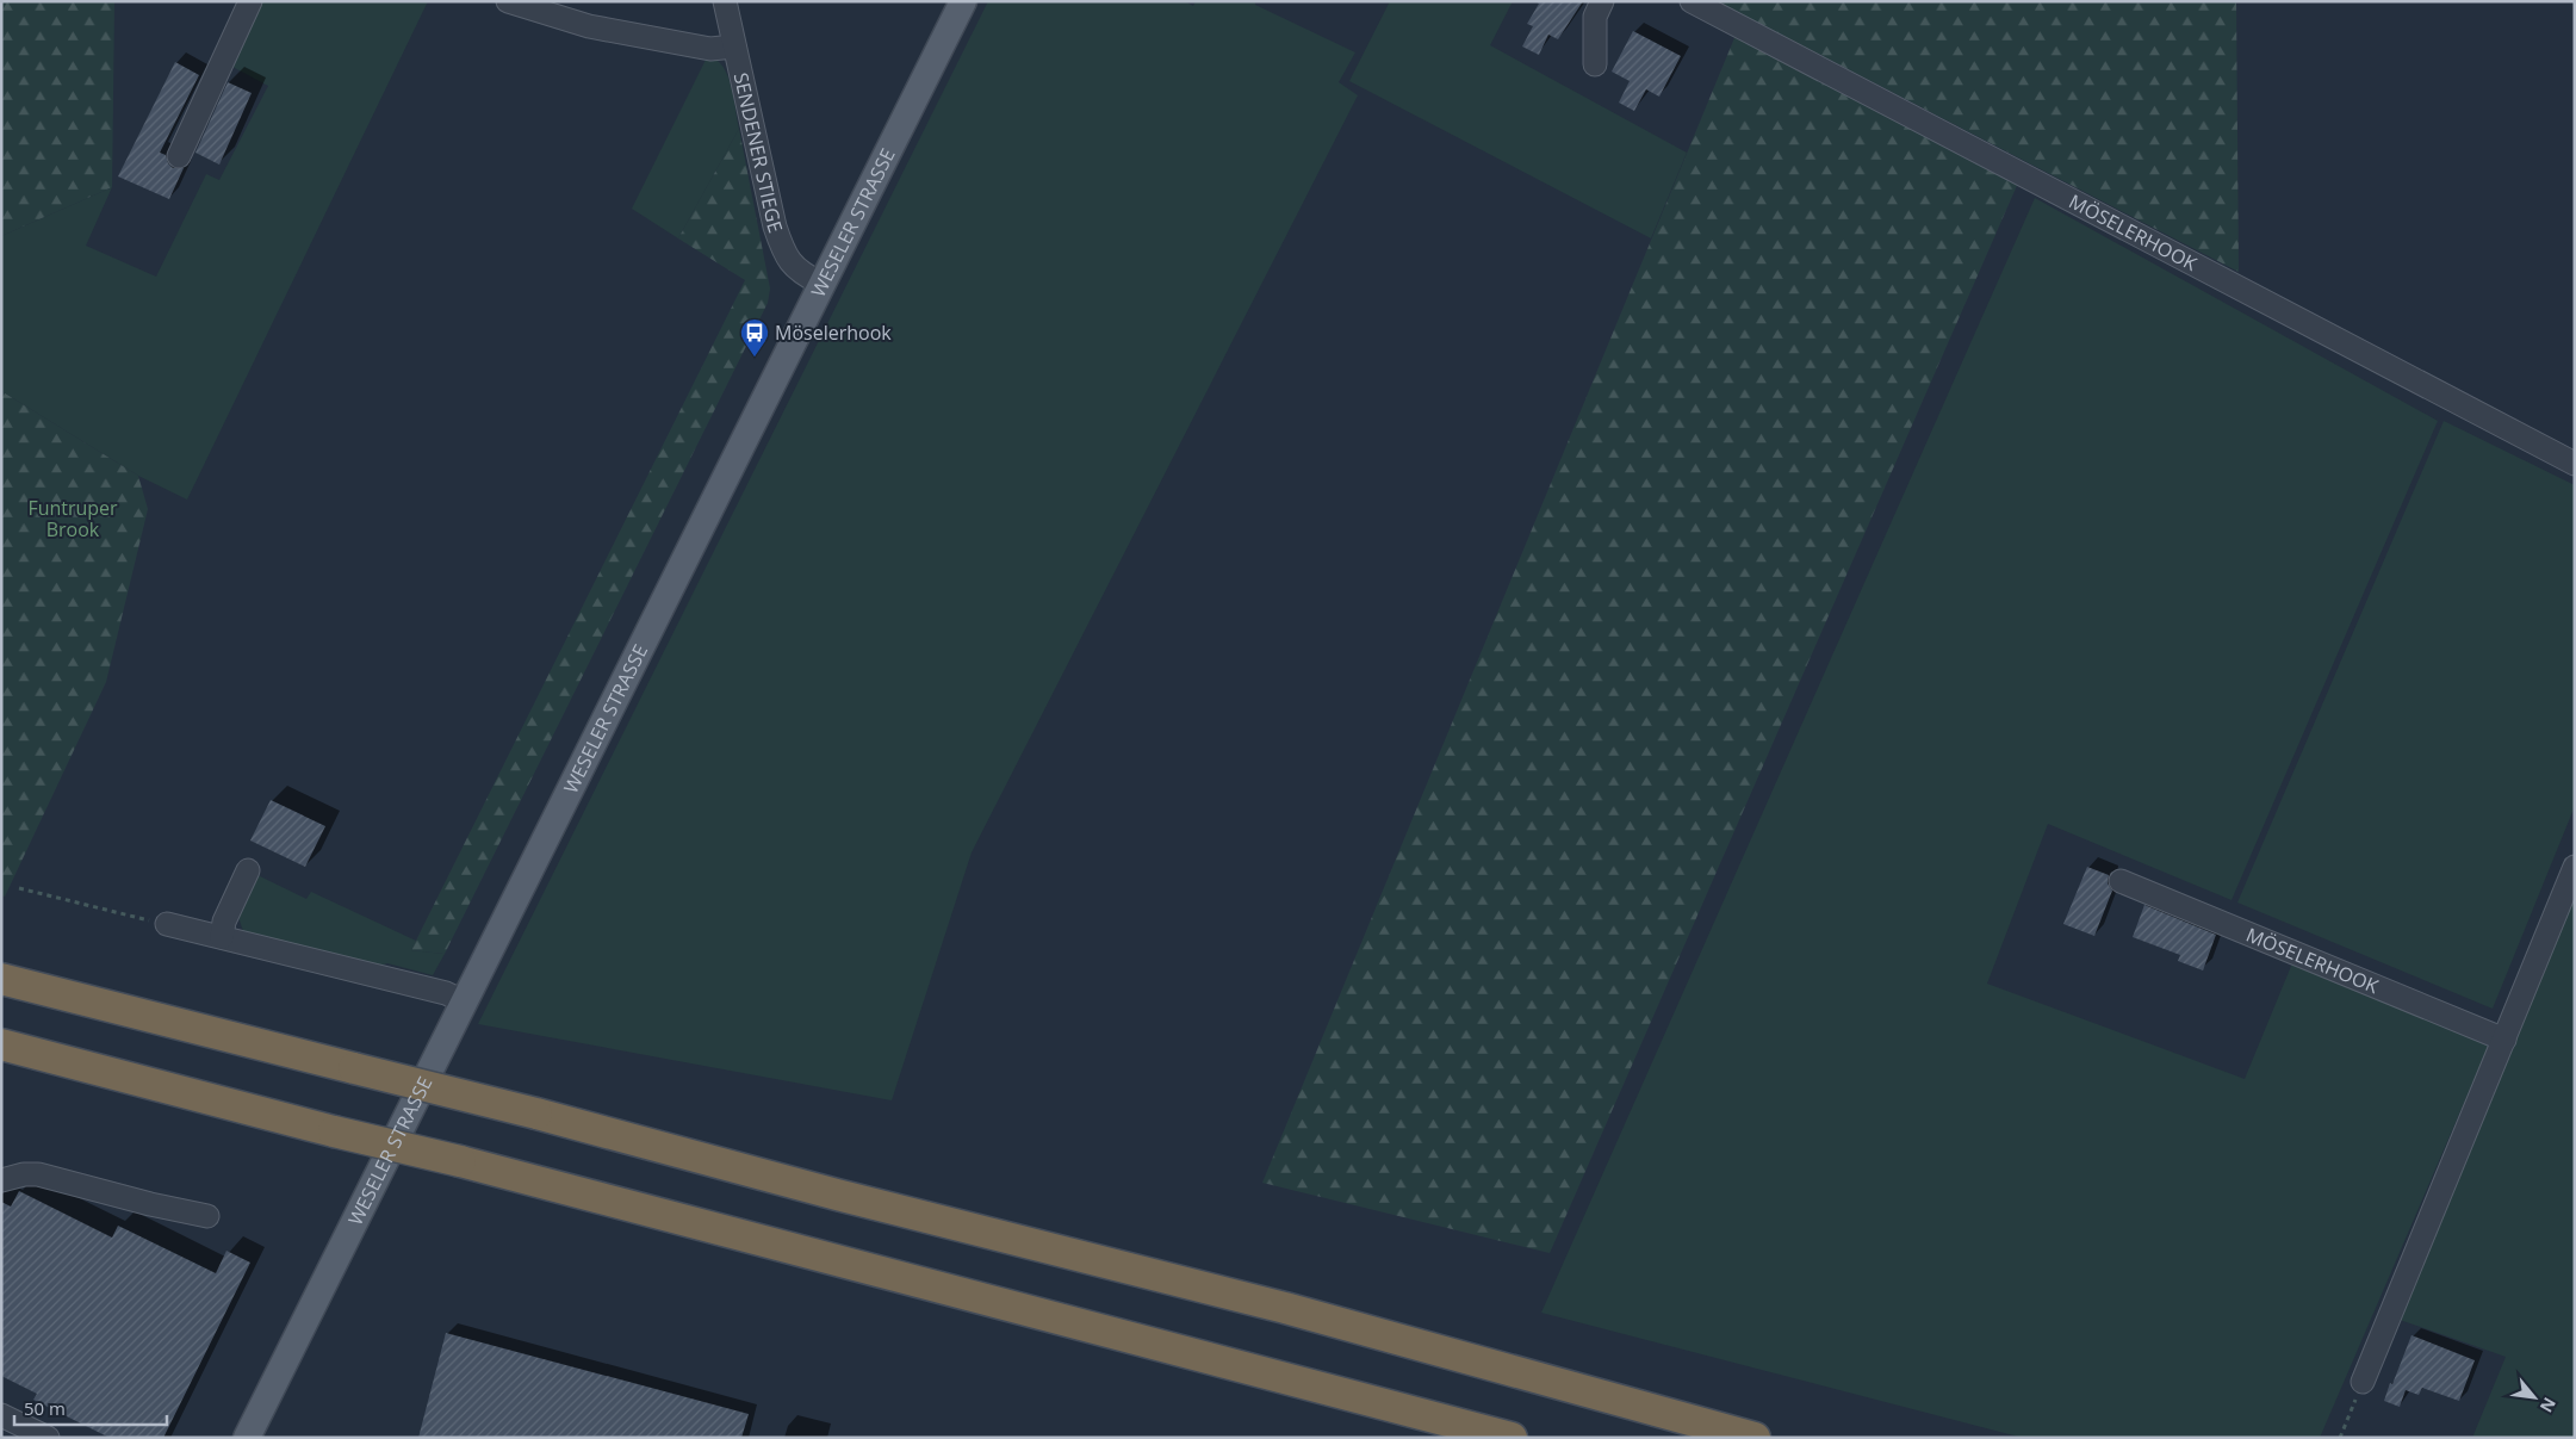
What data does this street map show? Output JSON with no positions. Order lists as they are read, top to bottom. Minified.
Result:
{"streets":{"main road":["WESELER STRASSE"],"street":["SENDENER STIEGE","MÖSELERHOOK"]},"crossings":[["SENDENER STIEGE","WESELER STRASSE"]],"parks":["Funtruper Brook"],"places":{"bus stop":["Möselerhook"]},"scale_bar":"50 m","north":"bottom right"}
